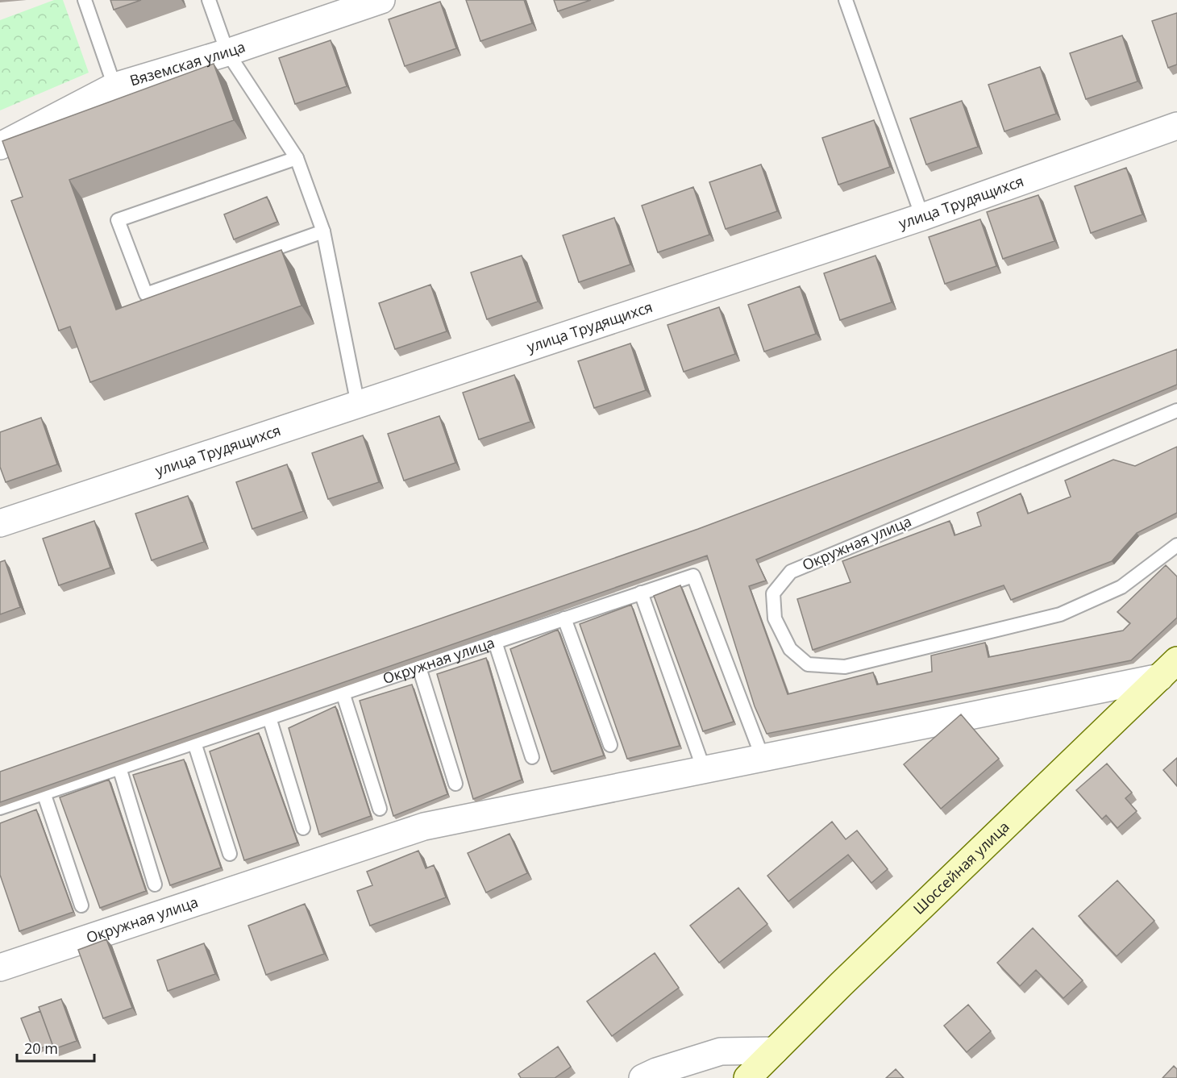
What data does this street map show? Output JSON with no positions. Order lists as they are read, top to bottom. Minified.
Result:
{"streets":{"street":["Вяземская улица","улица Трудящихся","Окружная улица","Шоссейная улица"]},"crossings":[["Окружная улица","Шоссейная улица"]],"scale_bar":"20 m"}
